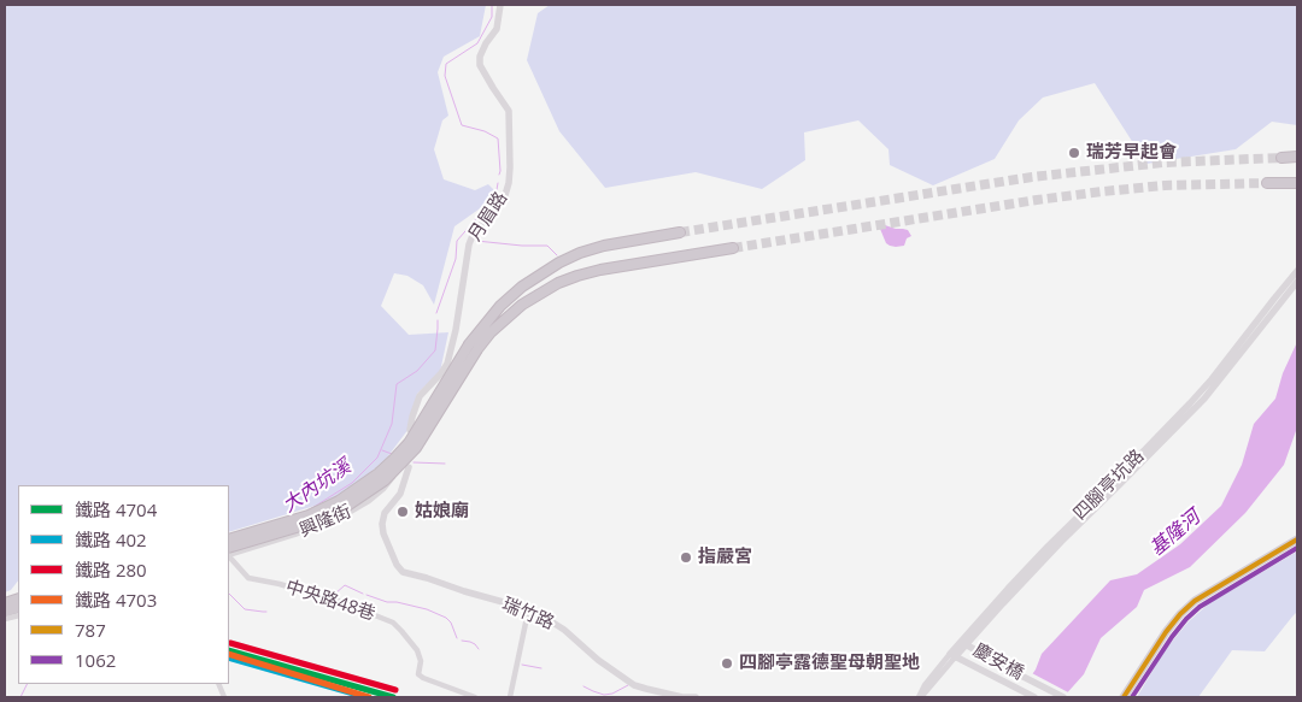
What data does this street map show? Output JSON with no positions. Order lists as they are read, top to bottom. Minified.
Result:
{"streets":{"street":["月眉路","四腳亭坑路","興隆街","中央路48巷","瑞竹路","慶安橋"]},"crossings":[["四腳亭坑路","慶安橋"],["興隆街","瑞竹路"]],"water":["大內坑溪","基隆河"],"places":["瑞芳早起會","姑娘廟","指嚴宮","四腳亭露德聖母朝聖地"],"lines":["transit line 787","transit line 1062","rail line 280","rail line 4704","rail line 4703","rail line 402"],"legend":["鐵路 4704","鐵路 402","鐵路 280","鐵路 4703","787","1062"]}
